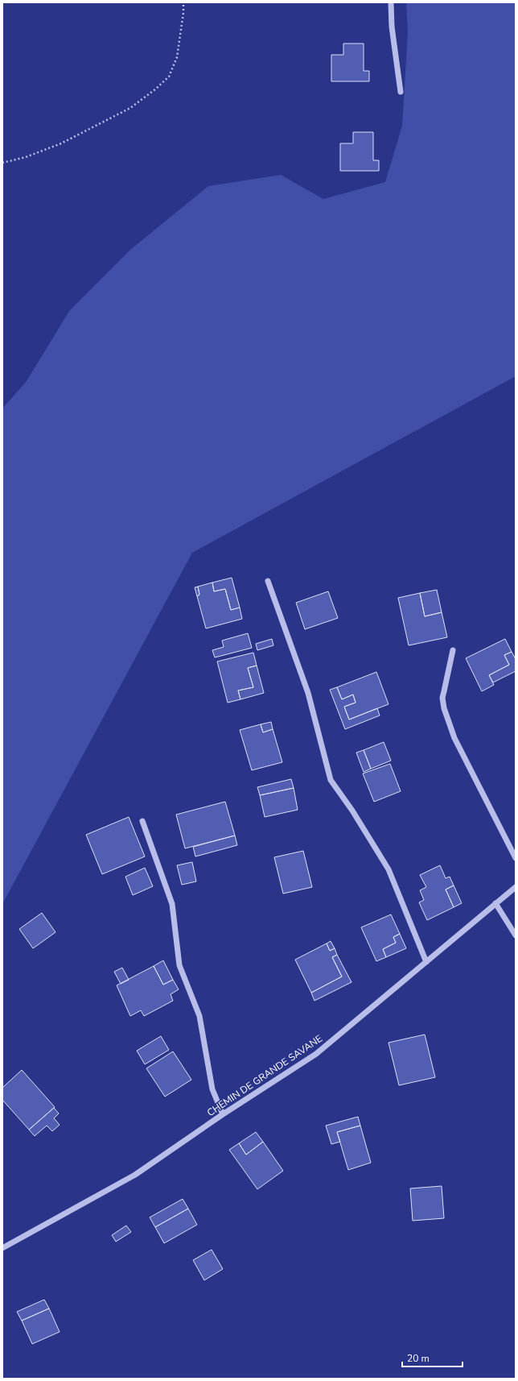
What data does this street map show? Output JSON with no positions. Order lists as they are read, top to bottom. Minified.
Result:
{"streets":{"street":["CHEMIN DE GRANDE SAVANE"]},"scale_bar":"20 m"}
